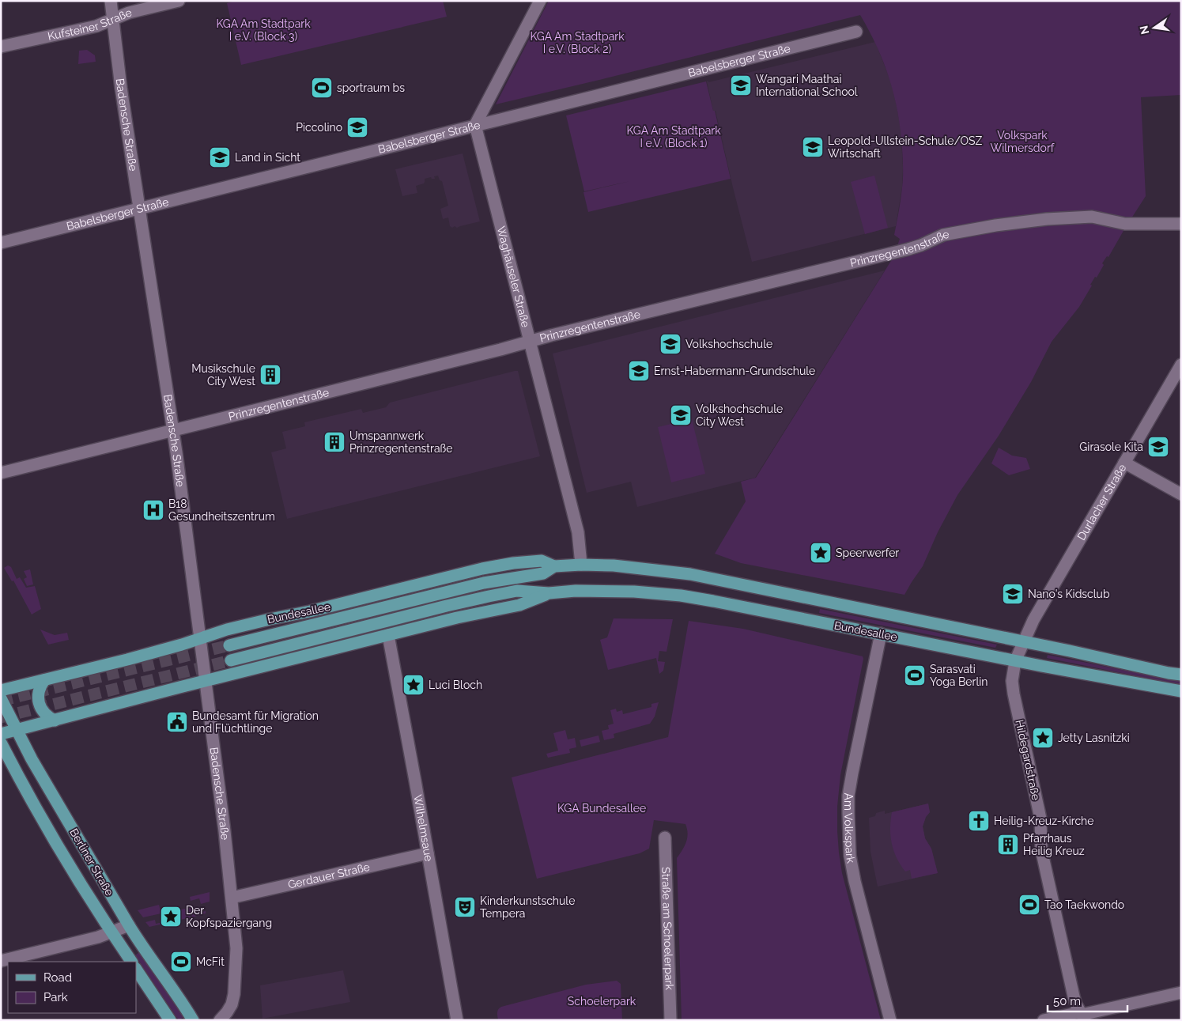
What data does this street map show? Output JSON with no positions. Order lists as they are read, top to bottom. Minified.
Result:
{"streets":{"main road":["Bundesallee","Berliner Straße"],"street":["Kufsteiner Straße","Babelsberger Straße","Badensche Straße","Prinzregentenstraße","Waghäuseler Straße","Durlacher Straße","Hildegardstraße","Wilhelmsaue","Am Volkspark","Gerdauer Straße","Straße am Schoelerpark"]},"crossings":[["Kufsteiner Straße","Badensche Straße"],["Babelsberger Straße","Badensche Straße"],["Babelsberger Straße","Waghäuseler Straße"],["Badensche Straße","Prinzregentenstraße"],["Badensche Straße","Bundesallee"],["Badensche Straße","Gerdauer Straße"],["Prinzregentenstraße","Waghäuseler Straße"],["Waghäuseler Straße","Bundesallee"],["Durlacher Straße","Bundesallee"],["Durlacher Straße","Hildegardstraße"],["Bundesallee","Hildegardstraße"],["Bundesallee","Wilhelmsaue"],["Bundesallee","Am Volkspark"],["Bundesallee","Berliner Straße"],["Wilhelmsaue","Gerdauer Straße"]],"parks":["KGA Am Stadtpark I e.V. (Block 3)","KGA Am Stadtpark I e.V. (Block 2)","KGA Am Stadtpark I e.V. (Block 1)","Volkspark Wilmersdorf","KGA Bundesallee","Schoelerpark"],"places":{"school or university":["Wangari Maathai International School","Piccolino","Leopold-Ullstein-Schule/OSZ Wirtschaft","Land in Sicht","Volkshochschule","Ernst-Habermann-Grundschule","Volkshochschule City West","Girasole Kita","Nano's Kidsclub"],"sports":["sportraum bs","Sarasvati Yoga Berlin","Tao Taekwondo","McFit"],"building":["Musikschule City West","Umspannwerk Prinzregentenstraße","Pfarrhaus Heilig Kreuz"],"hospital":["B18 Gesundheitszentrum"],"place":["Speerwerfer","Luci Bloch","Jetty Lasnitzki","Der Kopfspaziergang"],"public building":["Bundesamt für Migration und Flüchtlinge"],"church":["Heilig-Kreuz-Kirche"],"theatre":["Kinderkunstschule Tempera"]},"legend":["Road","Park"],"scale_bar":"50 m","north":"left"}
